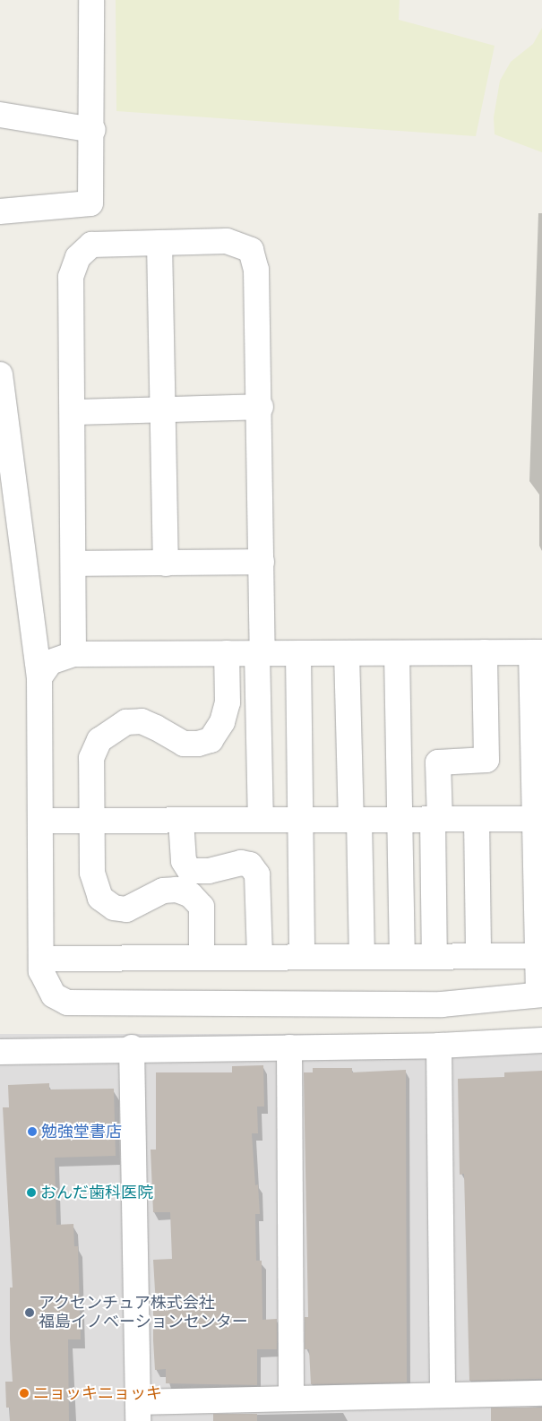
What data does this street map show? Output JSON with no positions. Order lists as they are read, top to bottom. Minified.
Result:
{"places":["勉強堂書店","おんだ歯科医院","アクセンチュア株式会社 福島イノベーションセンター","ニョッキニョッキ"]}
